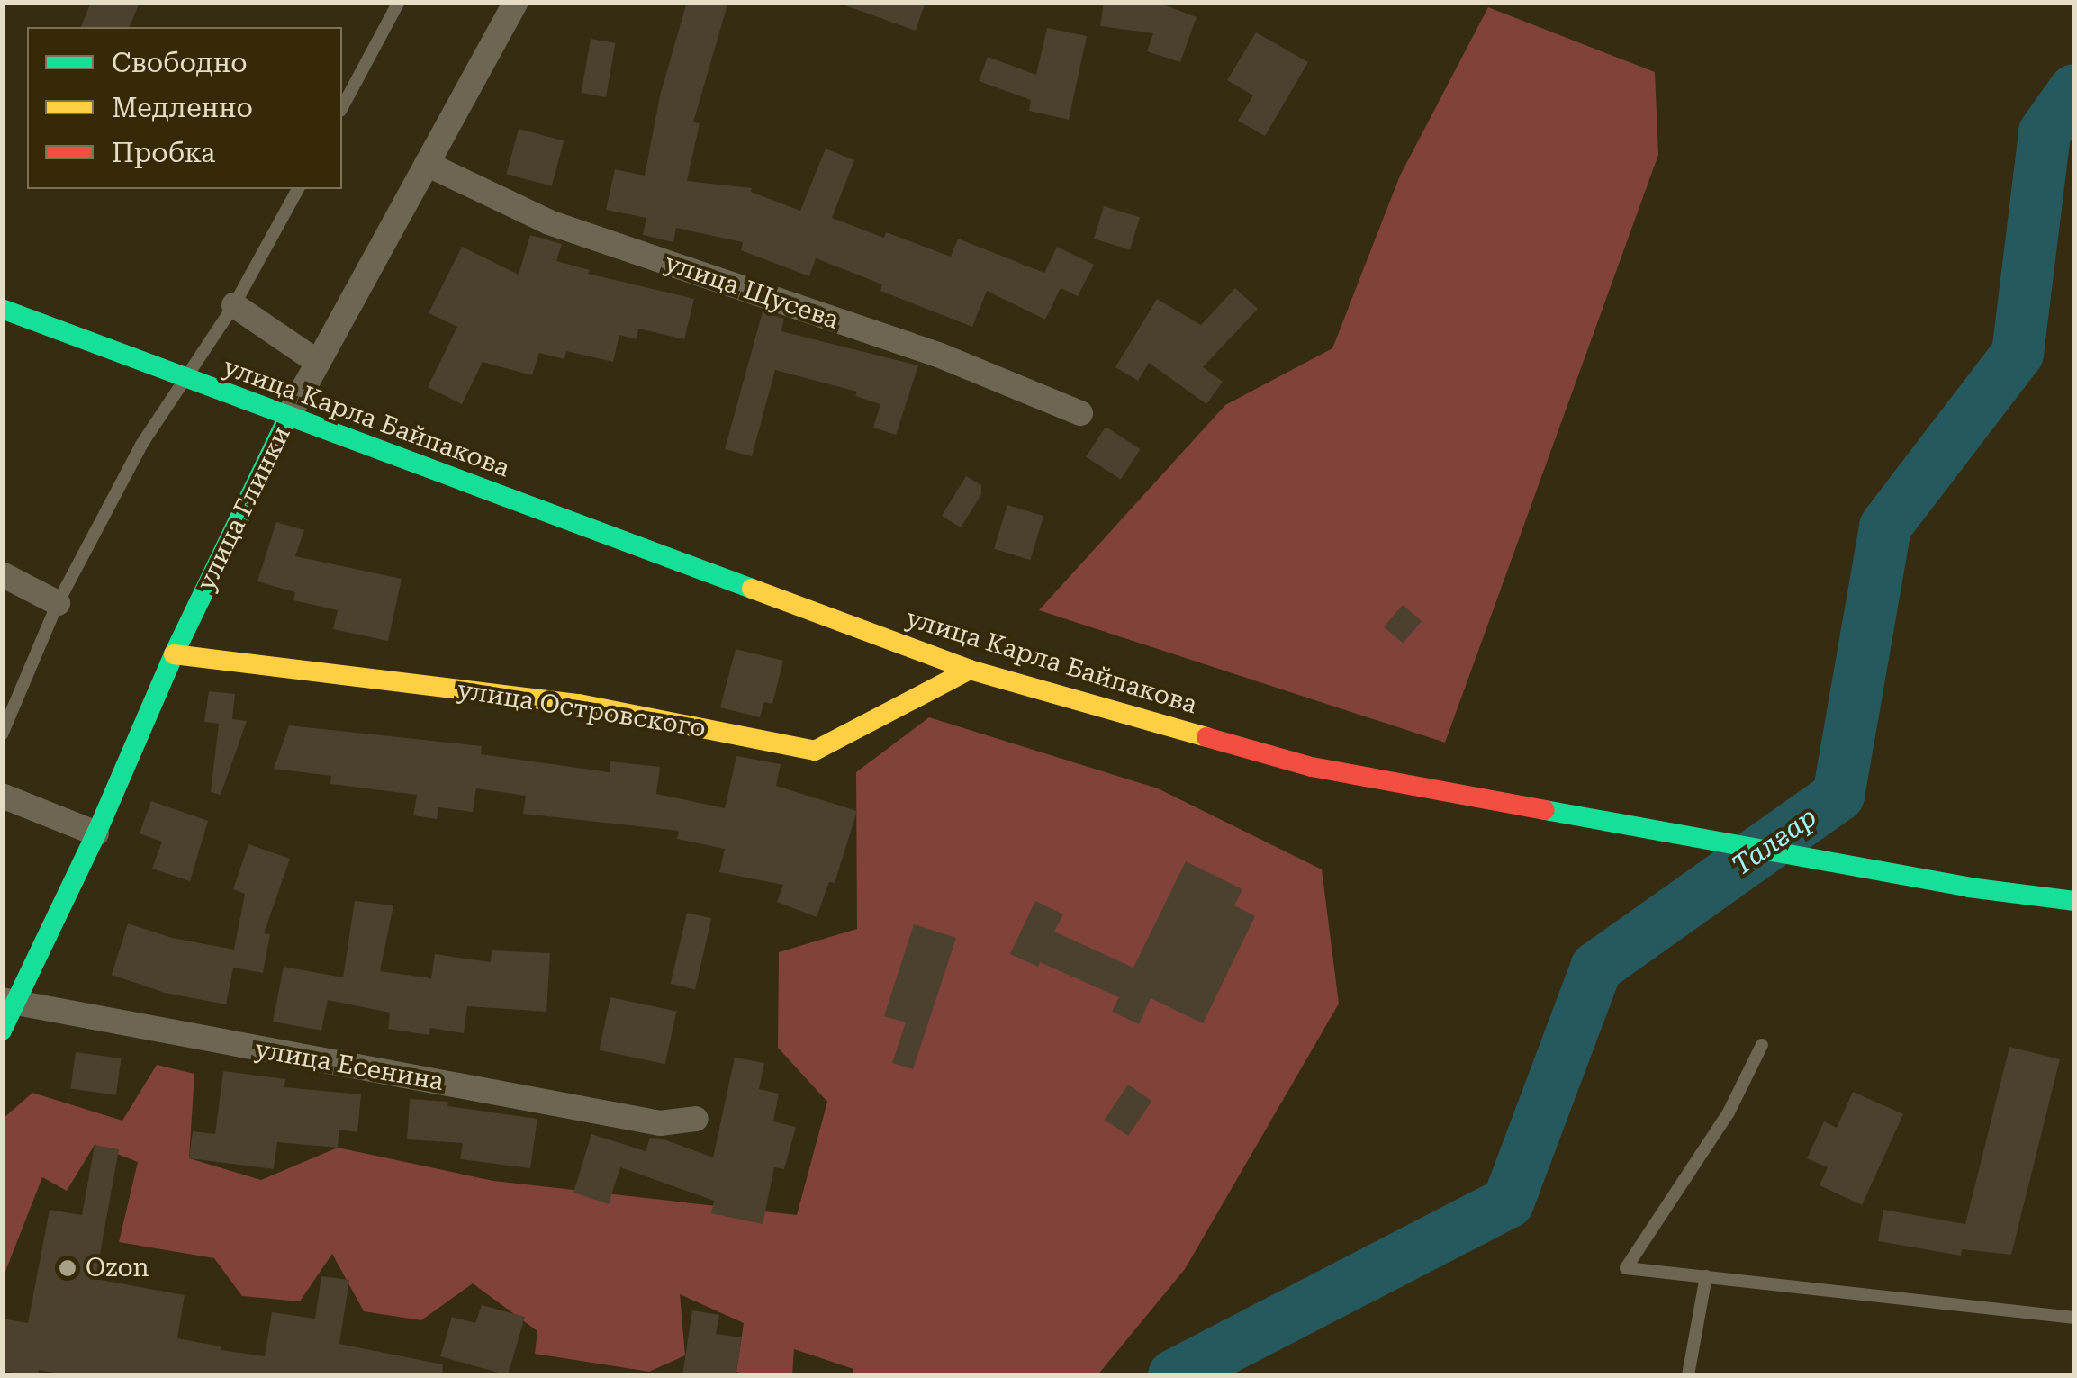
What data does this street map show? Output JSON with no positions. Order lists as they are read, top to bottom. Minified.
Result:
{"streets":{"main road":["улица Карла Байпакова","улица Глинки","улица Островского"],"street":["улица Щусева","улица Есенина"]},"crossings":[["улица Щусева","улица Глинки"],["улица Карла Байпакова","улица Глинки"],["улица Карла Байпакова","улица Островского"],["улица Глинки","улица Островского"],["улица Глинки","улица Есенина"]],"water":["Талғар"],"places":["Ozon"],"legend":["Свободно","Медленно","Пробка"]}
